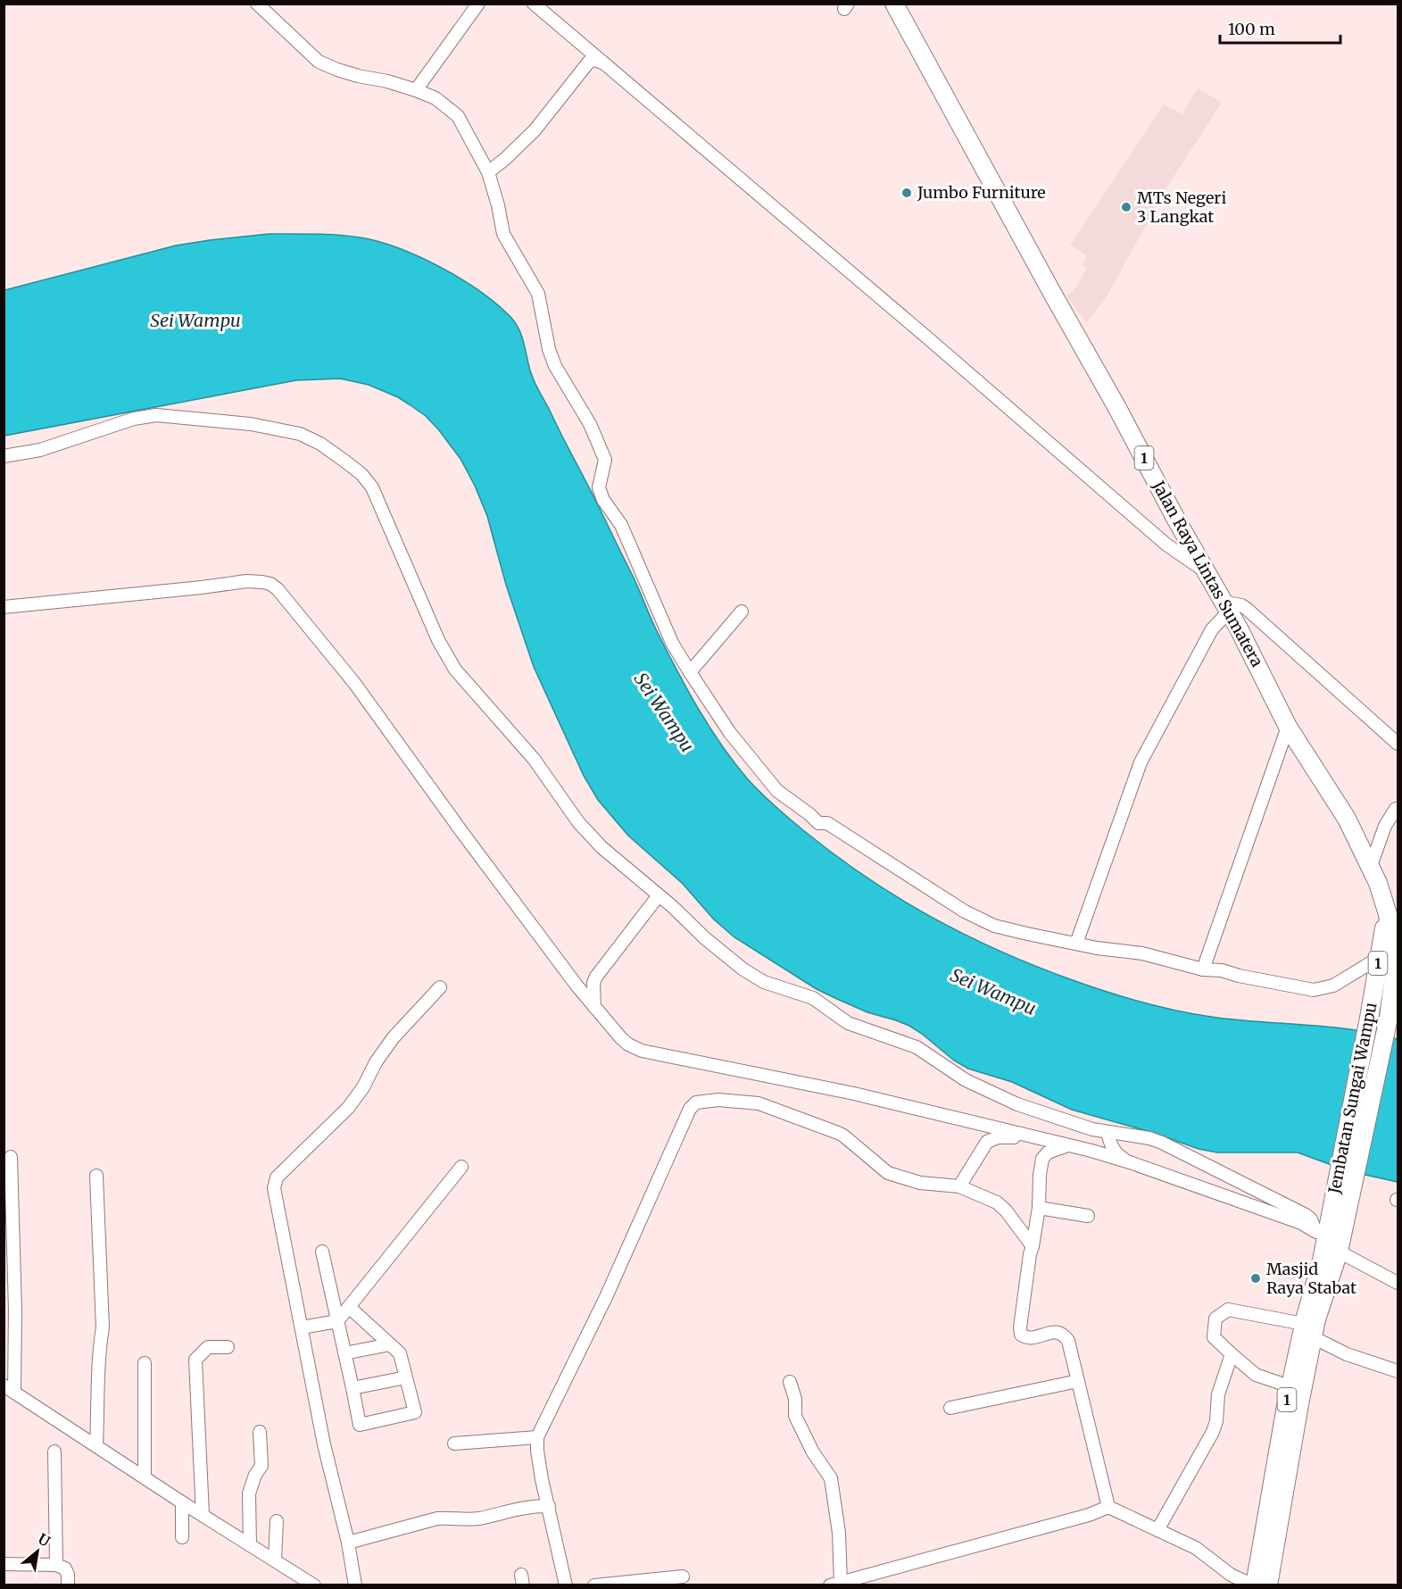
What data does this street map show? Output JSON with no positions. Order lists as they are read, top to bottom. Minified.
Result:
{"streets":{"highway":["1","Jalan Raya Lintas Sumatera","Jembatan Sungai Wampu"]},"crossings":[["1","Jembatan Sungai Wampu"],["Jalan Raya Lintas Sumatera","Jembatan Sungai Wampu"]],"water":["Sei Wampu"],"places":["Jumbo Furniture","MTs Negeri 3 Langkat","Masjid Raya Stabat"],"scale_bar":"100 m","north":"top right"}
